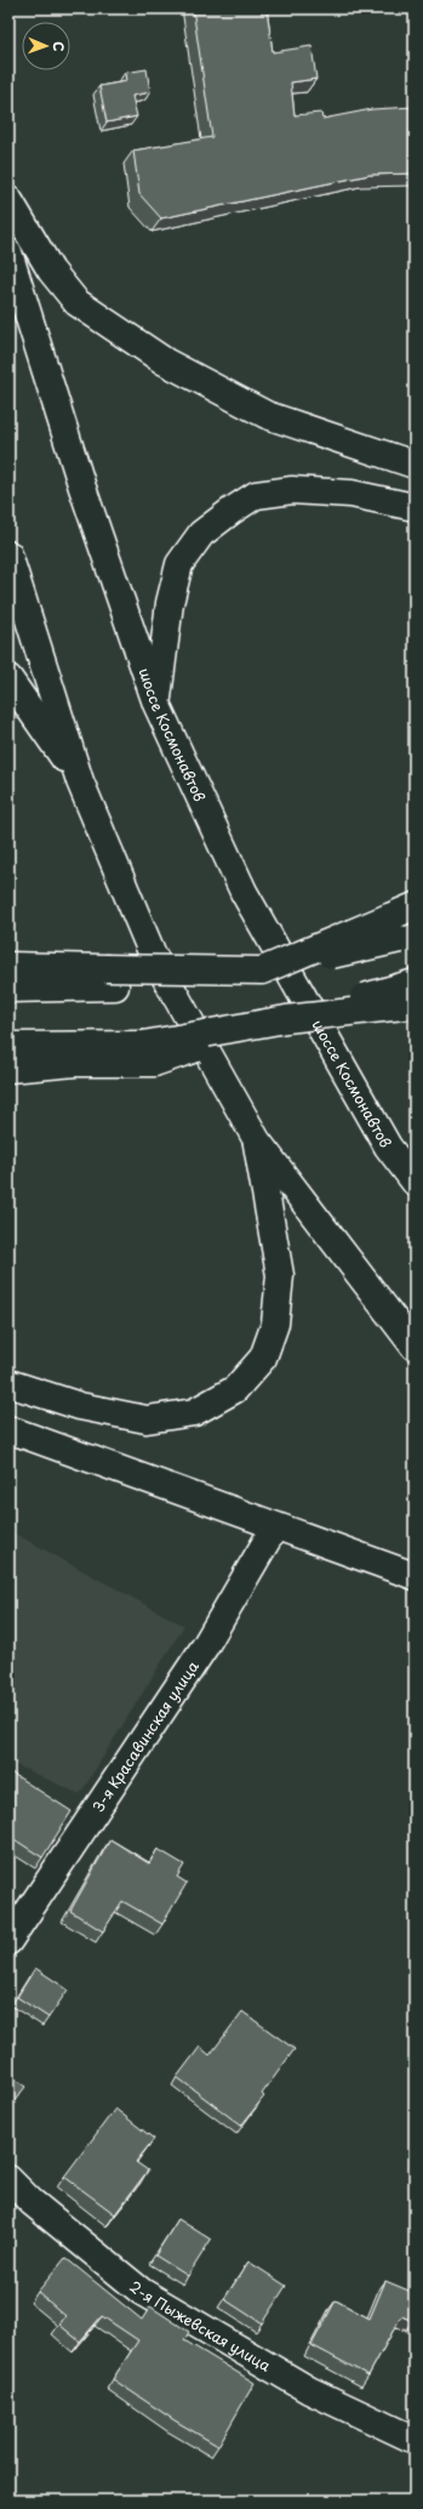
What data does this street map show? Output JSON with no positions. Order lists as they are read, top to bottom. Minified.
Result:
{"streets":{"main road":["шоссе Космонавтов","3-я Красавинская улица","2-я Пыжевская улица"]},"north":"right"}
